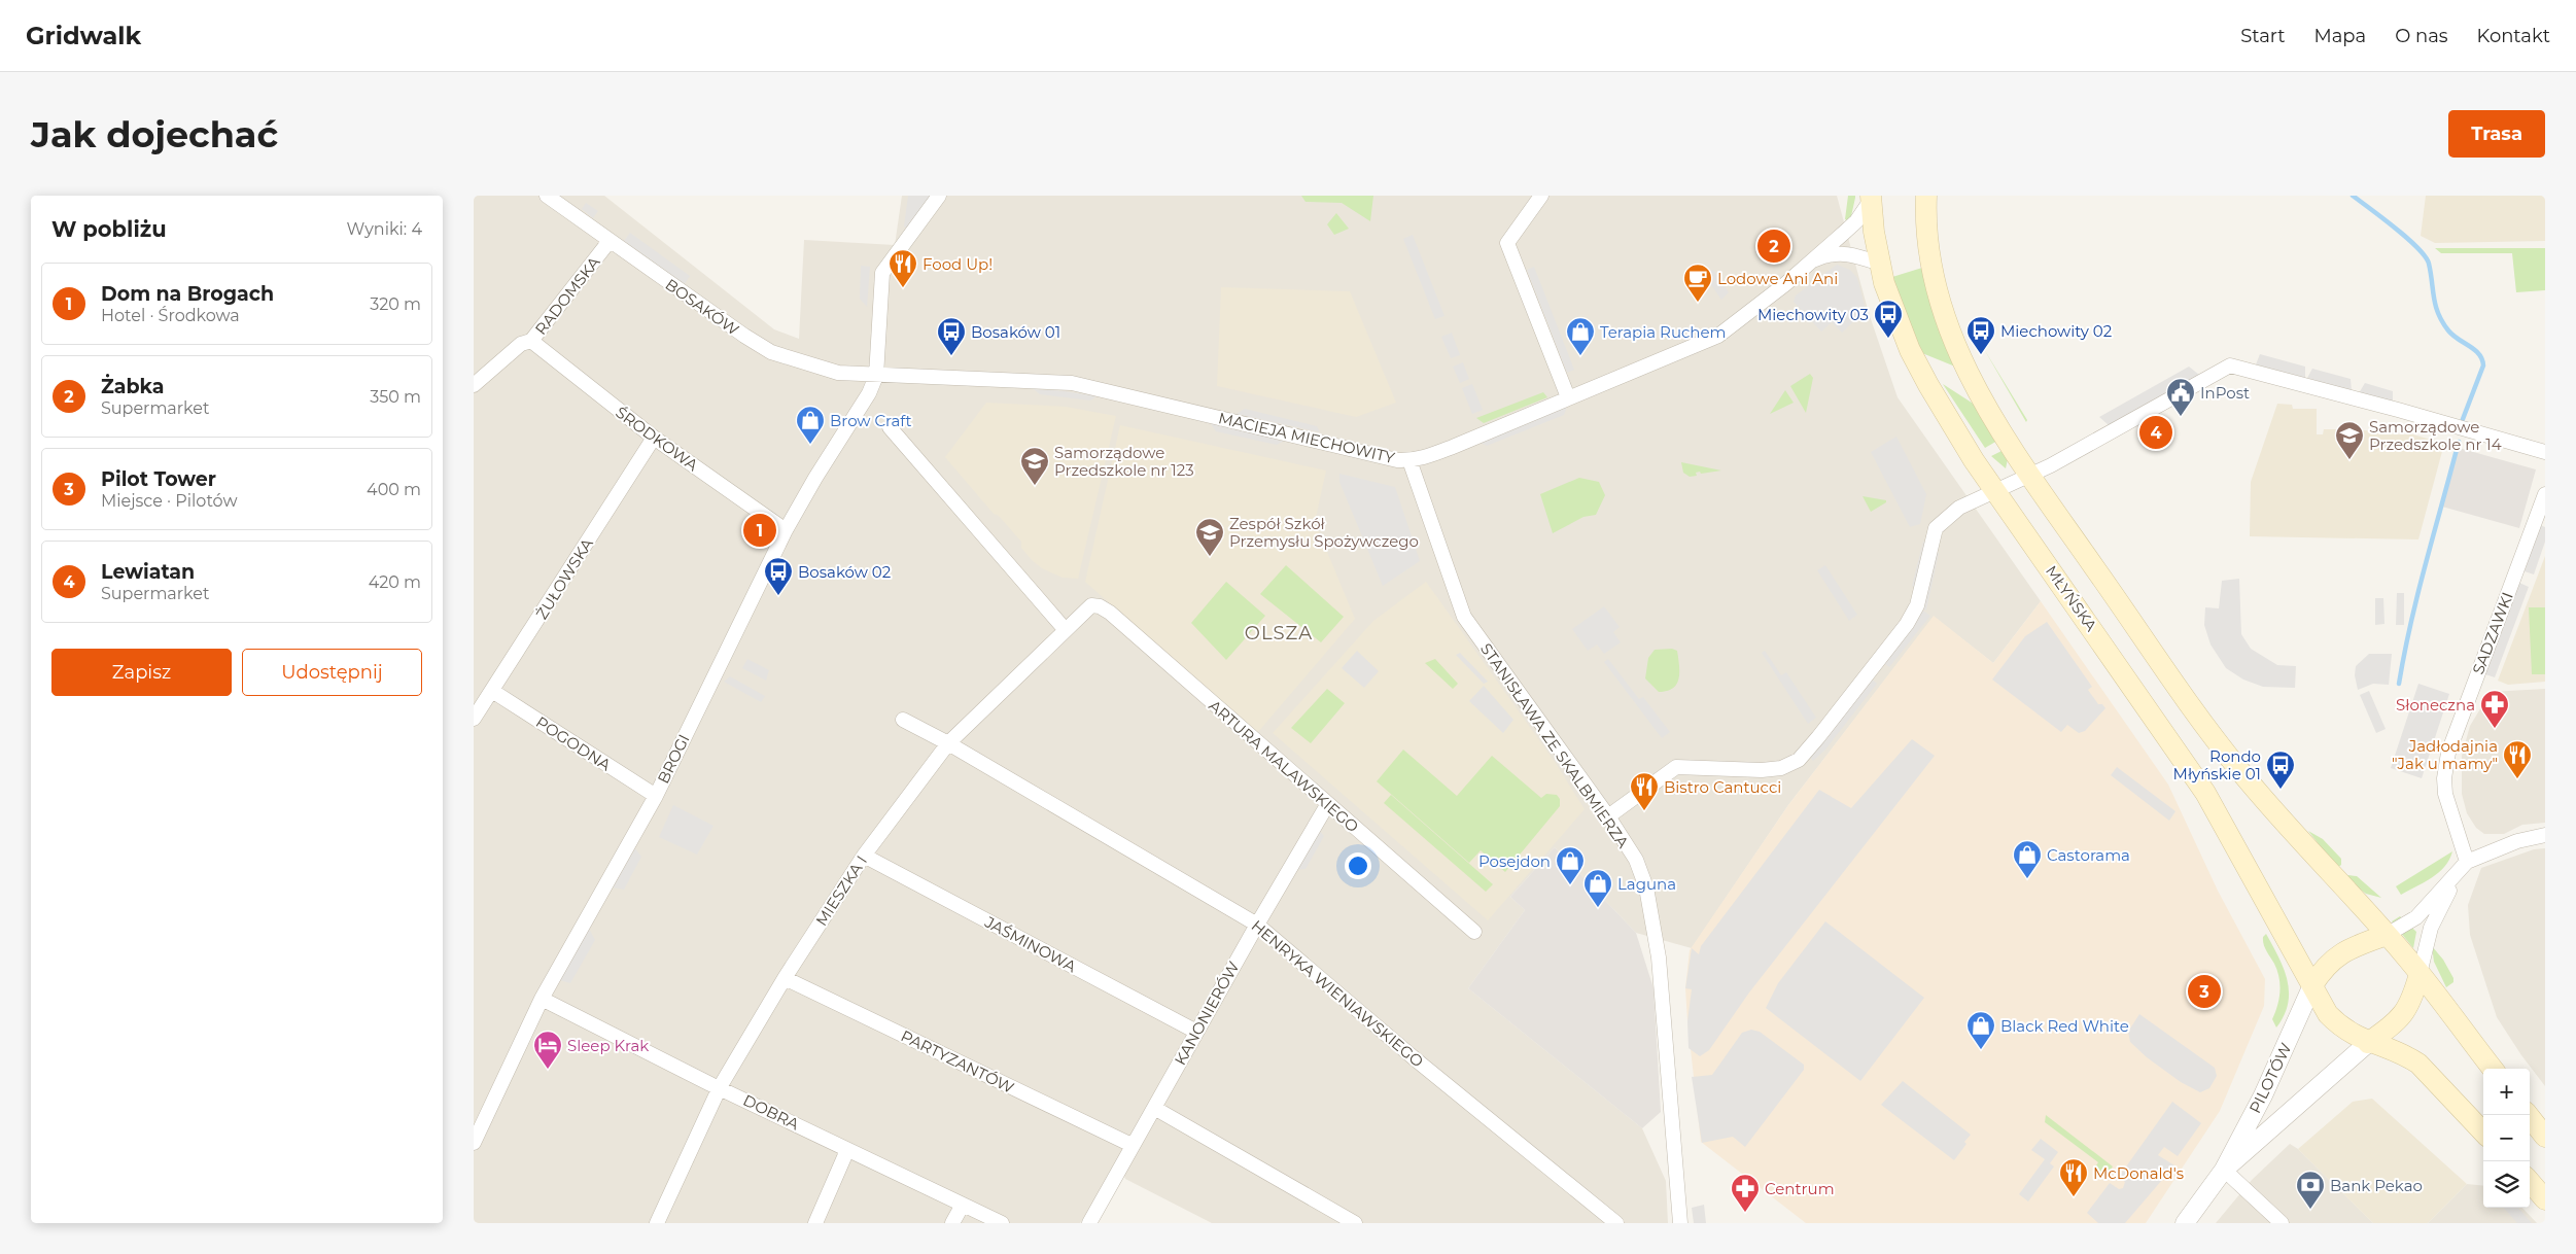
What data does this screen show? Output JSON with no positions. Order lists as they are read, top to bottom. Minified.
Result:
{"streets":{"main road":["MŁYŃSKA"],"street":["RADOMSKA","BOSAKÓW","MACIEJA MIECHOWITY","ŚRODKOWA","ŻUŁOWSKA","SADZAWKI","POGODNA","STANISŁAWA ZE SKALBMIERZA","BROGI","ARTURA MALAWSKIEGO","MIESZKA I","JAŚMINOWA","HENRYKA WIENIAWSKIEGO","KANONIERÓW","PARTYZANTÓW","PILOTÓW","DOBRA"]},"crossings":[["RADOMSKA","BOSAKÓW"],["RADOMSKA","ŚRODKOWA"],["BOSAKÓW","MACIEJA MIECHOWITY"],["BOSAKÓW","BROGI"],["MACIEJA MIECHOWITY","MŁYŃSKA"],["MACIEJA MIECHOWITY","STANISŁAWA ZE SKALBMIERZA"],["MACIEJA MIECHOWITY","BROGI"],["ŚRODKOWA","ŻUŁOWSKA"],["ŚRODKOWA","BROGI"],["ŻUŁOWSKA","POGODNA"],["MŁYŃSKA","PILOTÓW"],["POGODNA","BROGI"],["BROGI","DOBRA"],["ARTURA MALAWSKIEGO","MIESZKA I"],["ARTURA MALAWSKIEGO","KANONIERÓW"],["MIESZKA I","JAŚMINOWA"],["MIESZKA I","HENRYKA WIENIAWSKIEGO"],["MIESZKA I","PARTYZANTÓW"],["MIESZKA I","DOBRA"],["JAŚMINOWA","KANONIERÓW"],["HENRYKA WIENIAWSKIEGO","KANONIERÓW"],["KANONIERÓW","PARTYZANTÓW"]],"districts":["OLSZA"],"places":{"restaurant":["Food Up!","Jadłodajnia \"Jak u mamy\"","Bistro Cantucci","McDonald's"],"cafe":["Lodowe Ani Ani"],"bus stop":["Miechowity 03","Miechowity 02","Bosaków 01","Bosaków 02","Rondo Młyńskie 01"],"shop":["Terapia Ruchem","Brow Craft","Castorama","Posejdon","Laguna","Black Red White"],"public building":["InPost"],"school or university":["Samorządowe Przedszkole nr 14","Samorządowe Przedszkole nr 123","Zespół Szkół Przemysłu Spożywczego"],"pharmacy":["Słoneczna","Centrum"],"hotel":["Sleep Krak"],"bank":["Bank Pekao"]},"page":{"header":"Gridwalk","nav":["Start","Mapa","O nas","Kontakt"],"buttons":["Trasa",["Zapisz","Udostępnij"]],"title":"Jak dojechać","heading":["W pobliżu","Wyniki: 4"],"pins":["2","4","1","3"],"list":[{"mark":"1","name":"Dom na Brogach","note":"Hotel · Środkowa","value":"320 m"},{"mark":"2","name":"Żabka","note":"Supermarket","value":"350 m"},{"mark":"3","name":"Pilot Tower","note":"Miejsce · Pilotów","value":"400 m"},{"mark":"4","name":"Lewiatan","note":"Supermarket","value":"420 m"}],"map_buttons":["+","−"]}}
